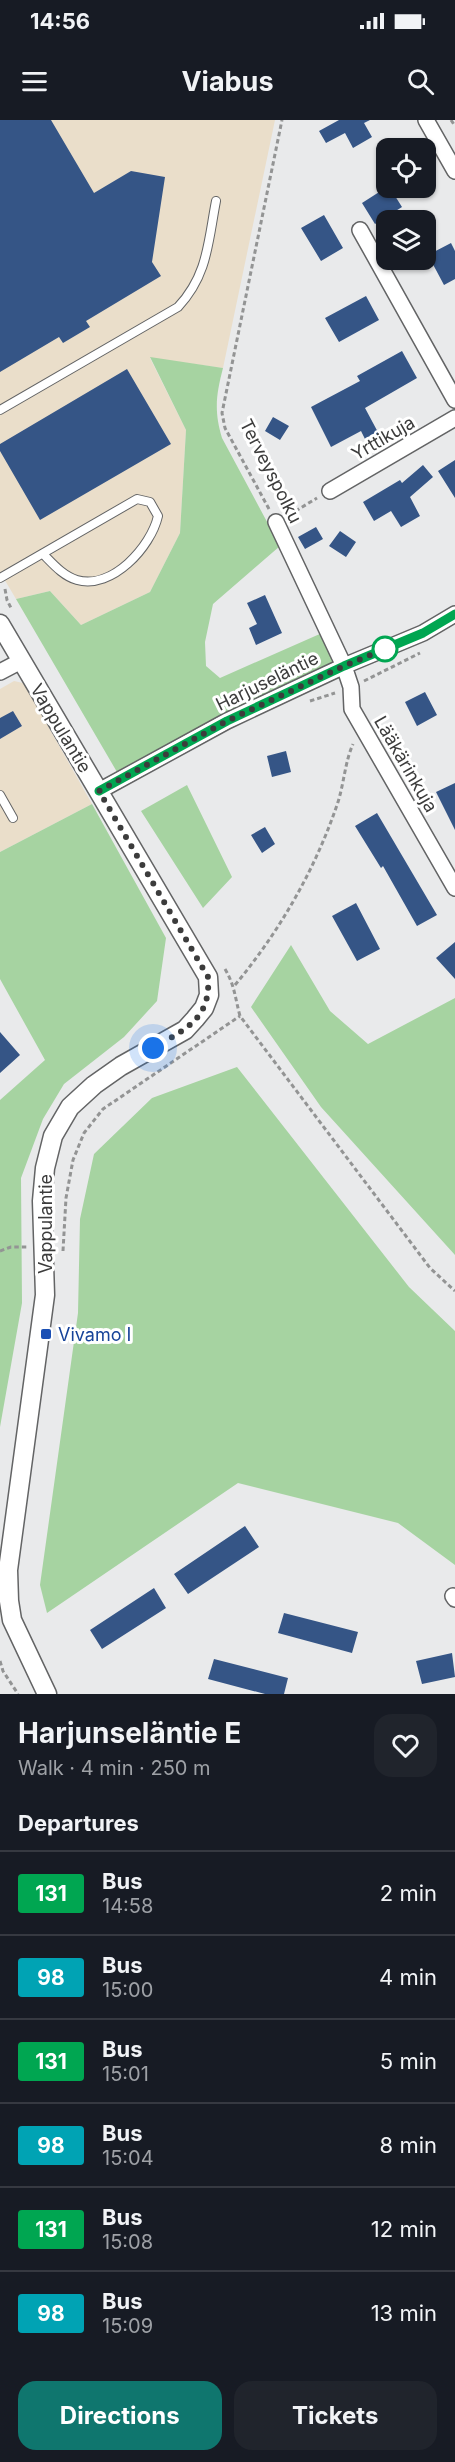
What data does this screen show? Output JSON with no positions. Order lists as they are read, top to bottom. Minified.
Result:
{"streets":{"street":["Yrttikuja","Terveyspolku","Harjuseläntie","Vappulantie","Lääkärinkuja"]},"crossings":[["Terveyspolku","Harjuseläntie"],["Terveyspolku","Lääkärinkuja"],["Harjuseläntie","Vappulantie"]],"places":{"transit":["Vivamo I"]},"lines":["bus line 131"],"page":{"status":"14:56","header":"Viabus","heading":[["Harjunseläntie E","Walk · 4 min · 250 m"],"Departures"],"list":[{"mark":"131","name":"Bus","note":"14:58","value":"2 min"},{"mark":"98","name":"Bus","note":"15:00","value":"4 min"},{"mark":"131","name":"Bus","note":"15:01","value":"5 min"},{"mark":"98","name":"Bus","note":"15:04","value":"8 min"},{"mark":"131","name":"Bus","note":"15:08","value":"12 min"},{"mark":"98","name":"Bus","note":"15:09","value":"13 min"}],"buttons":["Directions","Tickets"]}}
